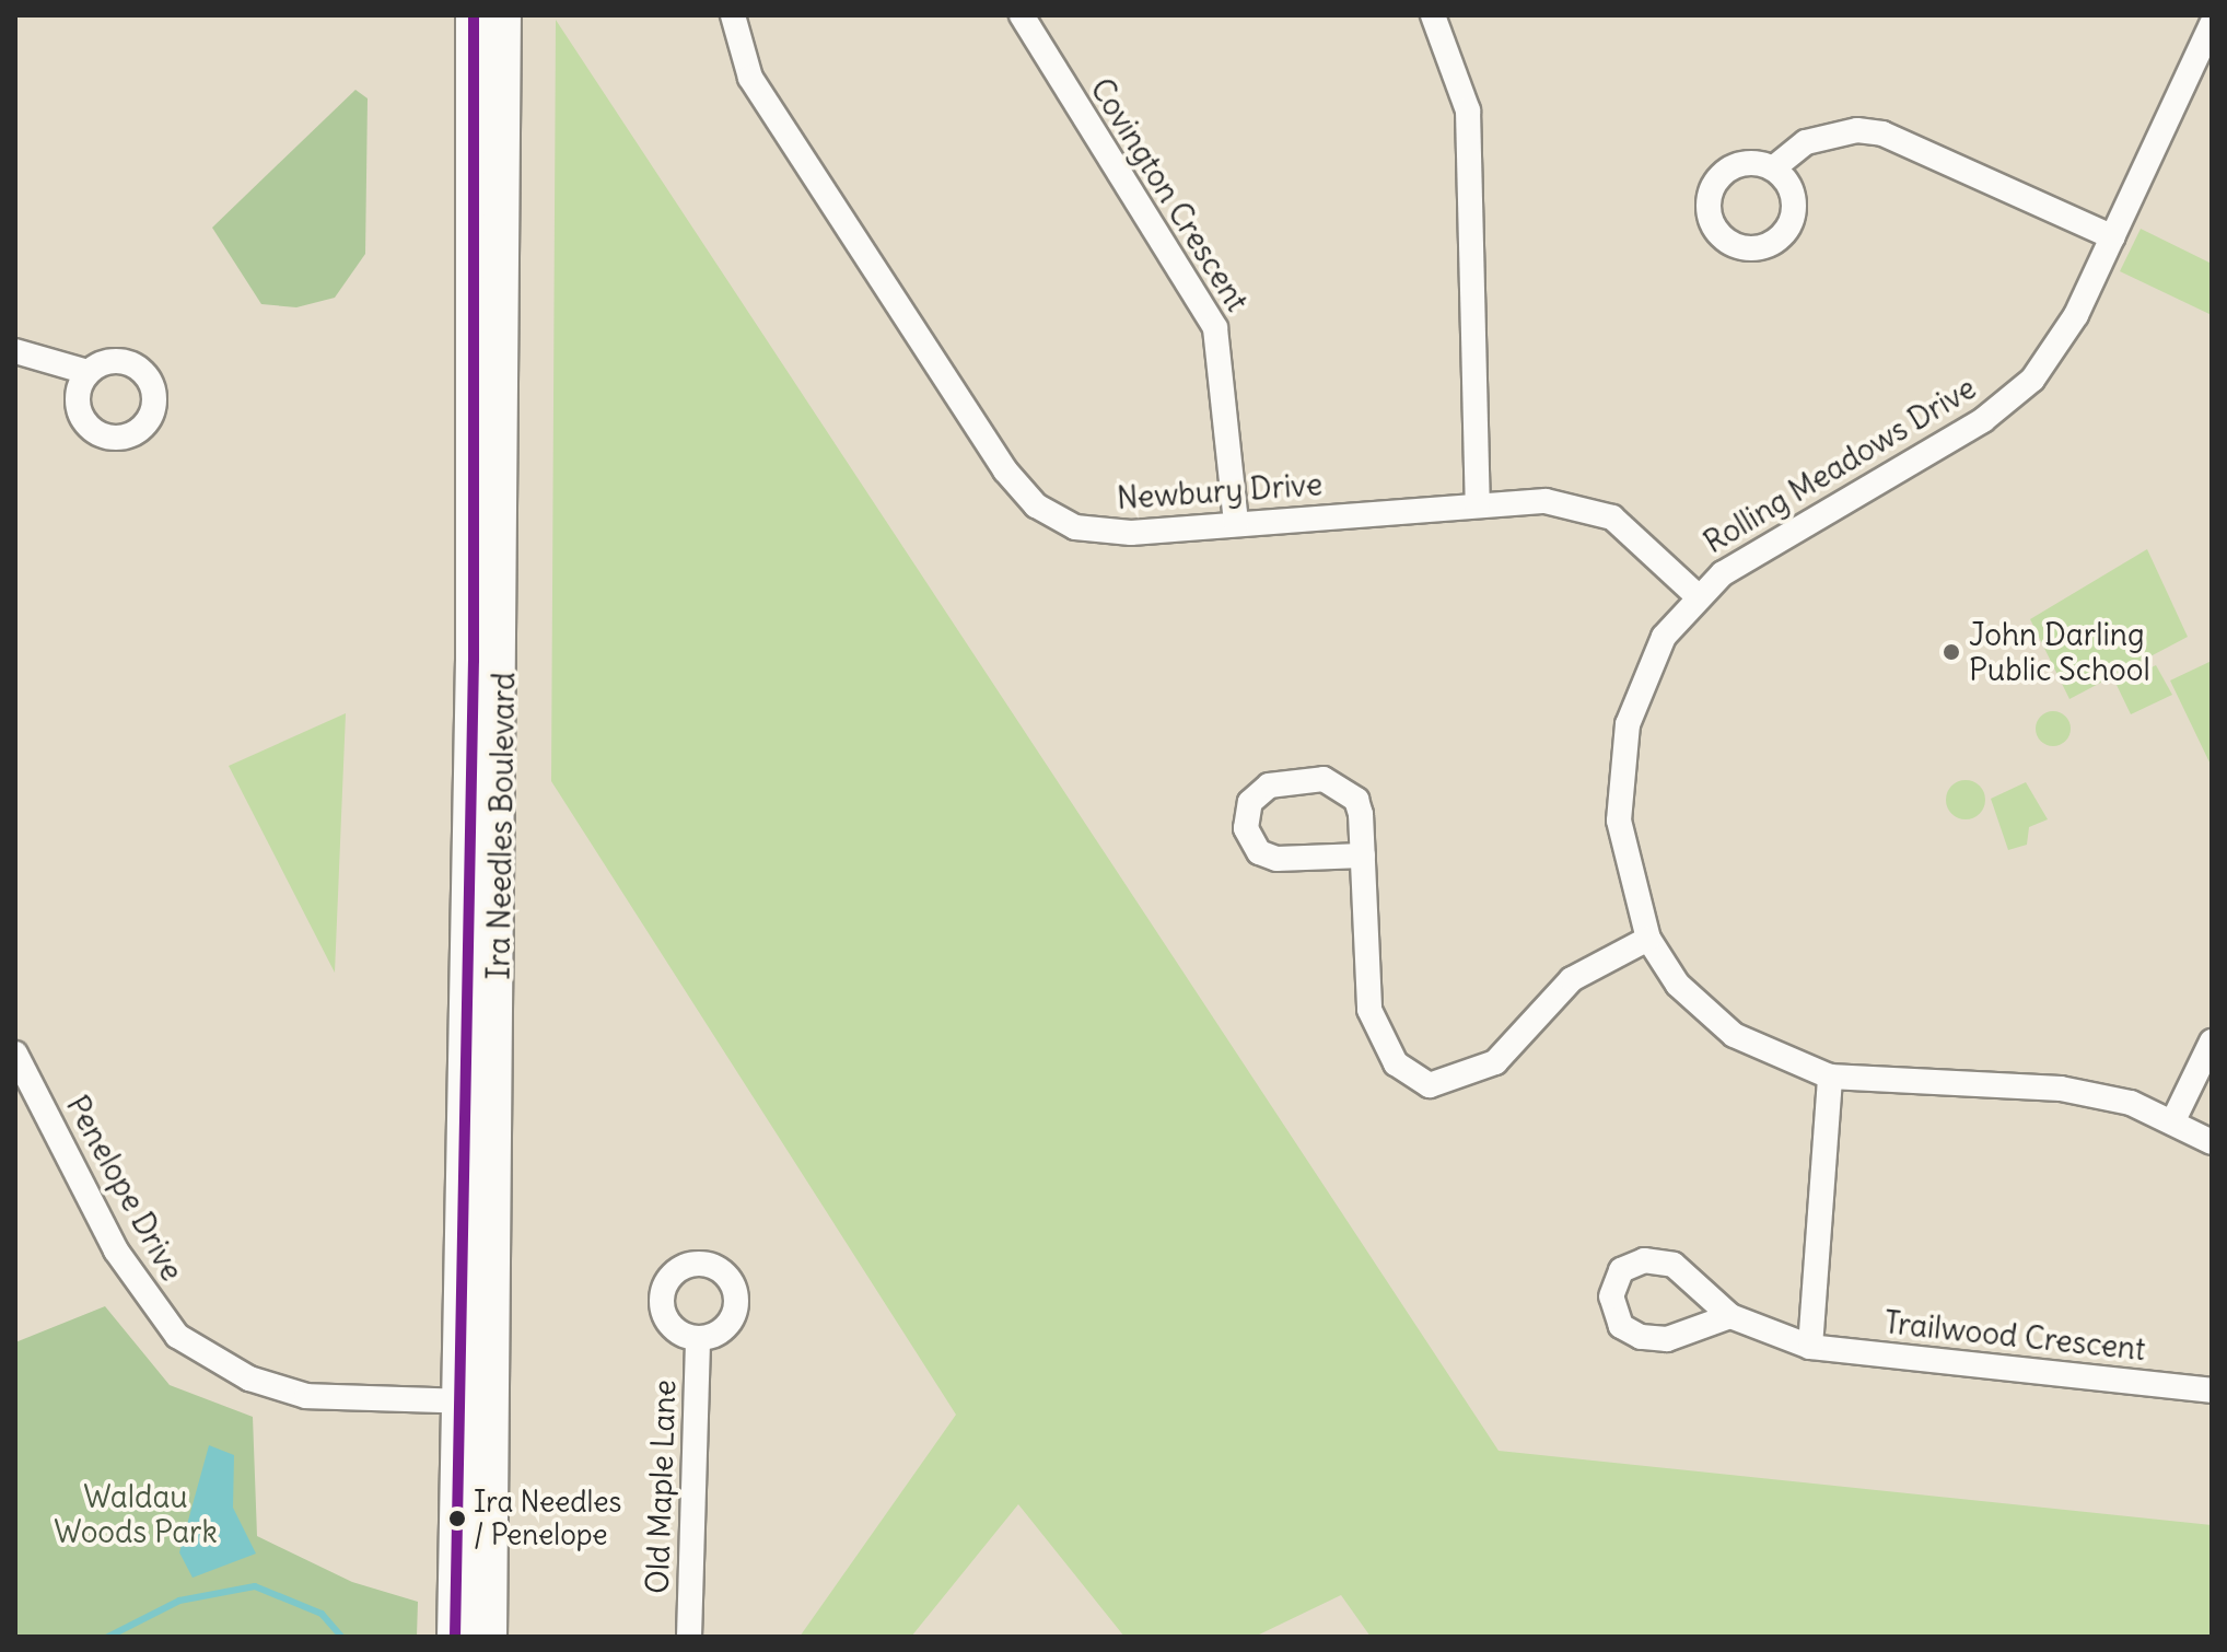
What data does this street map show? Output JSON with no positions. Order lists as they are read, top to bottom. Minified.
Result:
{"streets":{"main road":["Ira Needles Boulevard"],"street":["Covington Crescent","Rolling Meadows Drive","Newbury Drive","Penelope Drive","Trailwood Crescent","Old Maple Lane"]},"crossings":[["Covington Crescent","Newbury Drive"],["Rolling Meadows Drive","Newbury Drive"],["Ira Needles Boulevard","Penelope Drive"]],"parks":["Waldau Woods Park"],"places":["John Darling Public School","Ira Needles / Penelope"]}
